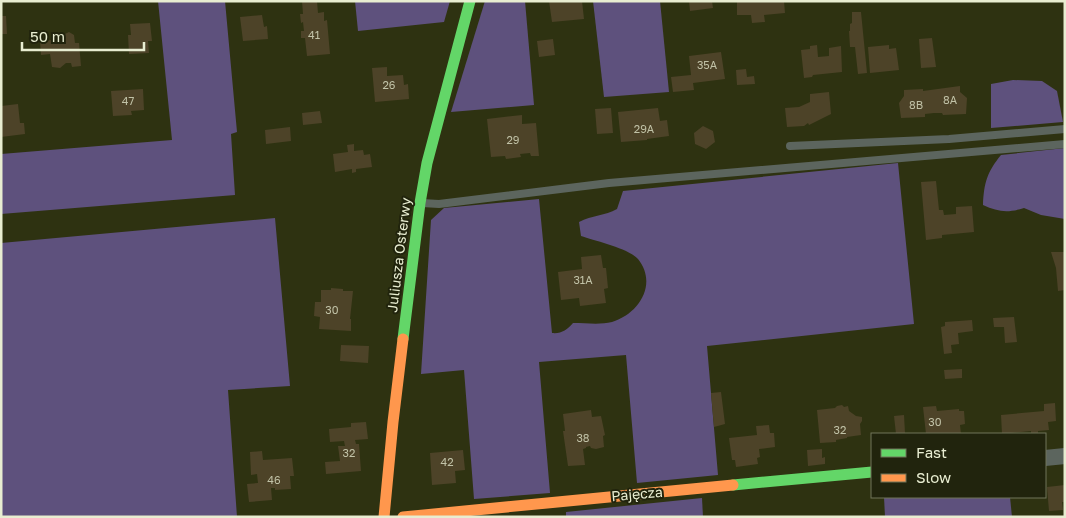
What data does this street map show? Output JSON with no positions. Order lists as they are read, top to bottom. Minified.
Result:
{"streets":{"street":["Juliusza Osterwy","Pajęcza"]},"house_numbers":["41","35A","26","8A","47","8B","29A","29","31A","30","30","32","38","32","42","46"],"legend":["Fast","Slow"],"scale_bar":"50 m"}
